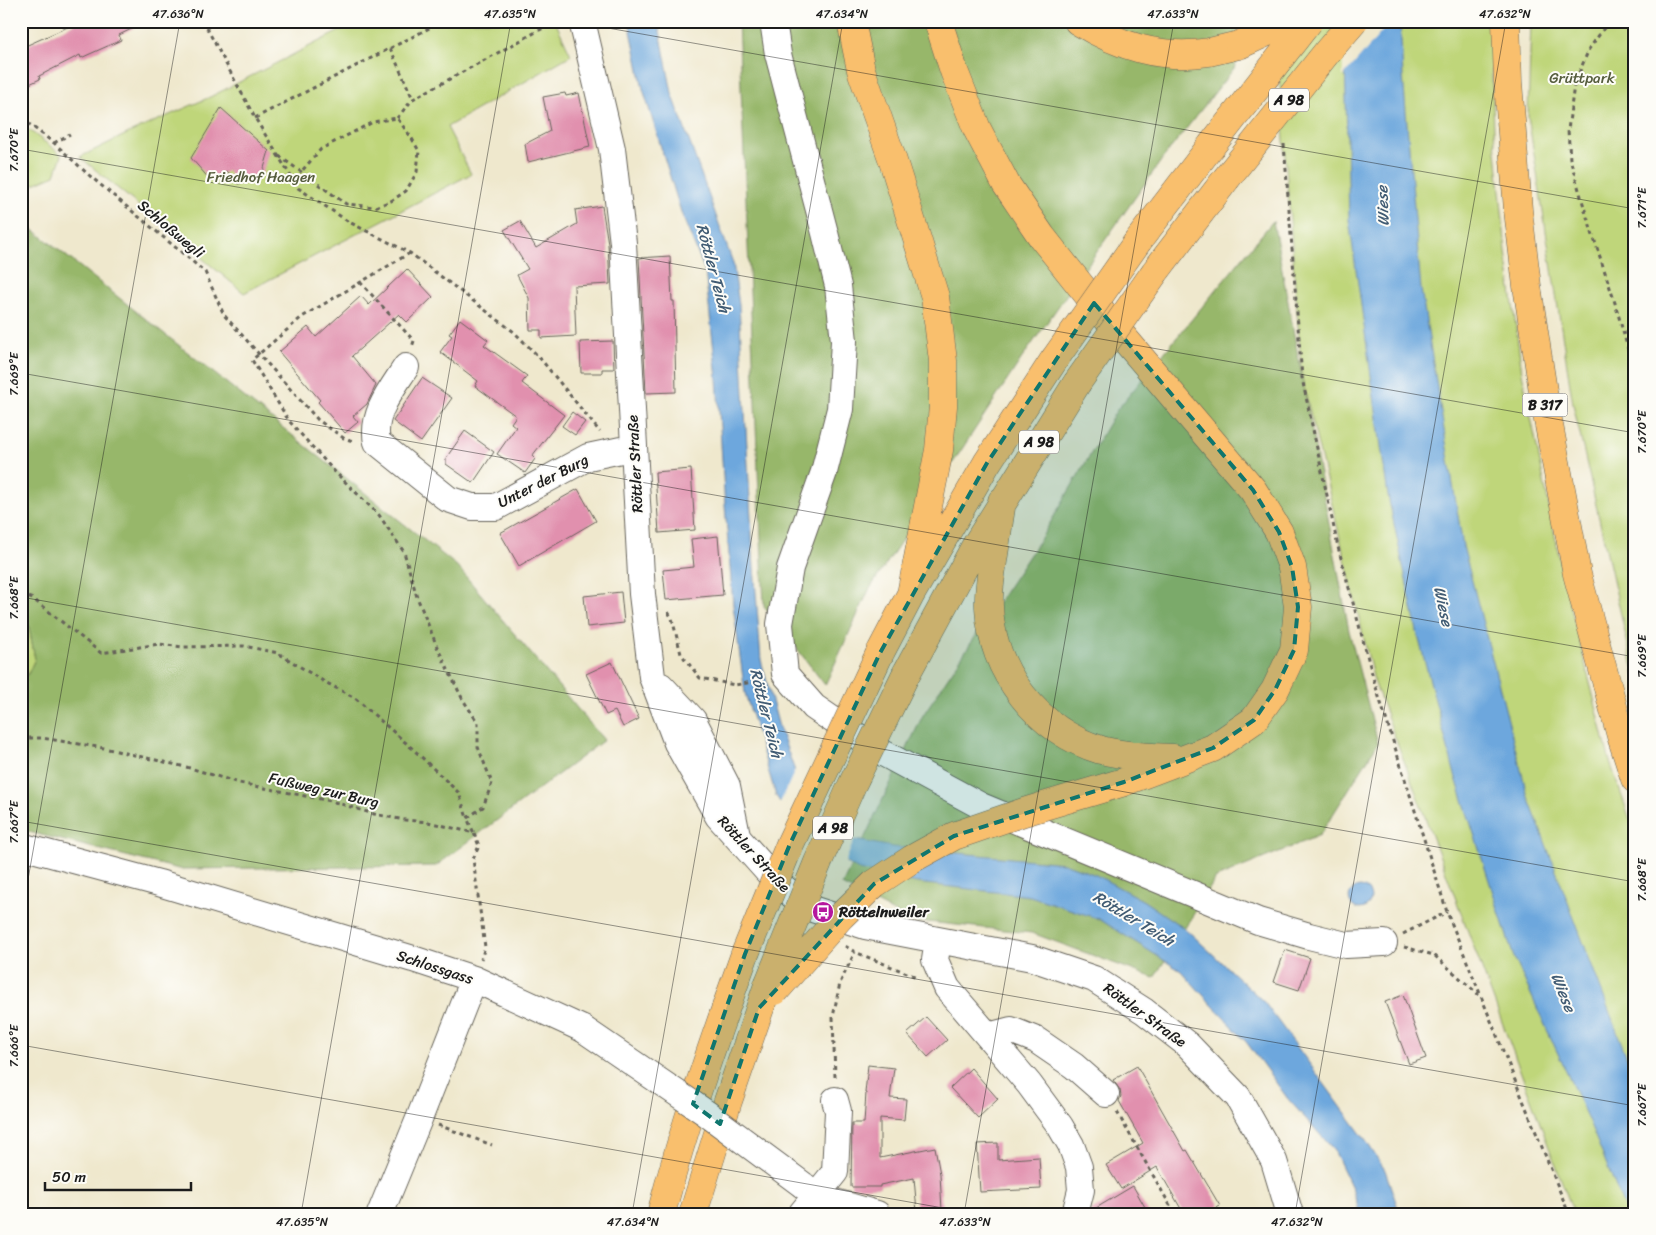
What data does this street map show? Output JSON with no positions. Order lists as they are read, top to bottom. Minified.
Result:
{"streets":{"main road":["A 98","B 317"],"street":["Röttler Straße","Unter der Burg","Schlossgass"],"path":["Schloßwegli","Fußweg zur Burg"]},"crossings":[["Schloßwegli","Unter der Burg"],["Röttler Straße","Unter der Burg"]],"water":["Wiese","Röttler Teich"],"parks":["Grüttpark","Friedhof Haagen"],"places":{"bus stop":["Röttelnweiler"]},"scale_bar":"50 m","coordinates":["47.636°N","47.635°N","47.634°N","47.633°N","47.632°N","7.670°E","7.671°E","7.669°E","7.668°E","7.667°E","7.666°E"]}
